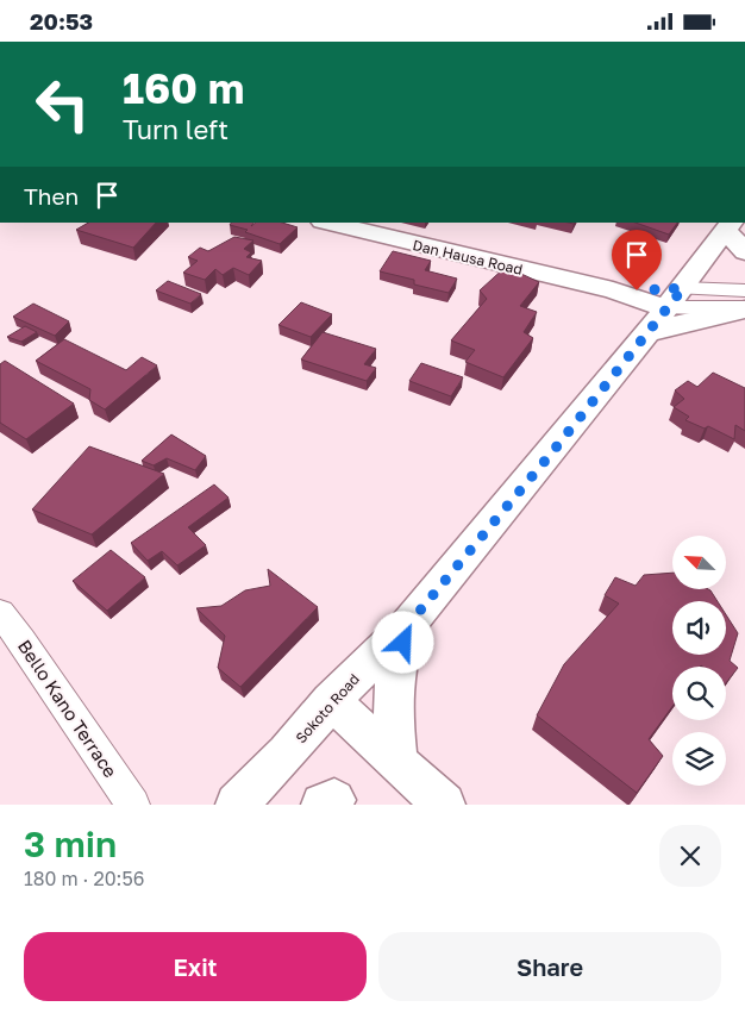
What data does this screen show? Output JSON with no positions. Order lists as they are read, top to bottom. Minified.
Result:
{"streets":{"street":["Dan Hausa Road","Bello Kano Terrace","Sokoto Road"]},"crossings":[["Dan Hausa Road","Sokoto Road"]],"north":"top left","page":{"status":"20:53","turn":["160 m","Turn left"],"then":"Then","heading":["3 min","180 m · 20:56"],"buttons":["Exit","Share"]}}
